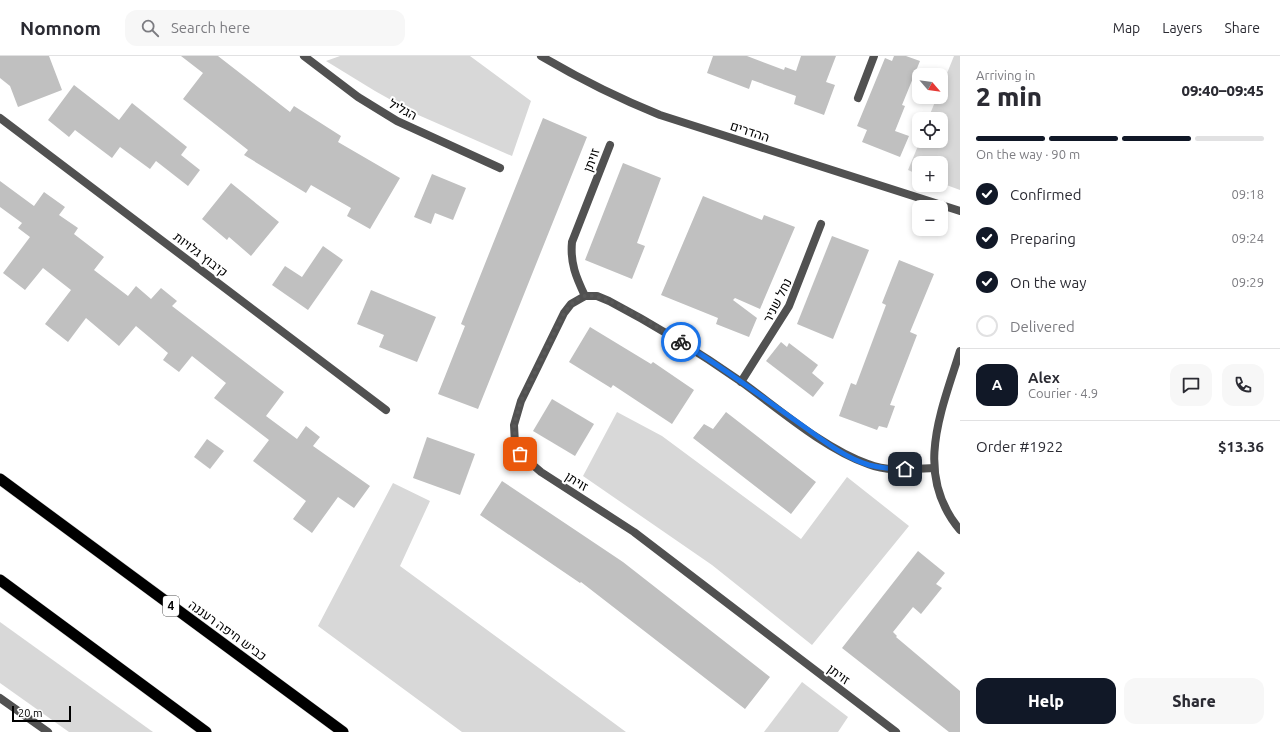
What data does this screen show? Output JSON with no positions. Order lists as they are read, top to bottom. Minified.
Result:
{"streets":{"highway":["4","כביש חיפה רעננה"],"street":["הגליל","ההדרים","זויתן","קיבוץ גלויות","נחל שניר"]},"scale_bar":"20 m","north":"bottom right","page":{"header":"Nomnom","search":"Search here","nav":["Map","Layers","Share"],"heading":["2 min","Arriving in","09:40–09:45"],"panel":["Alex","Courier · 4.9","Order #1922","$13.36"],"map_buttons":["+","−"],"bar":"On the way · 90 m","list":[["Confirmed","09:18"],["Preparing","09:24"],["On the way","09:29"],"Delivered"],"round":"A","buttons":["Help","Share"],"scale":"20 m"}}
